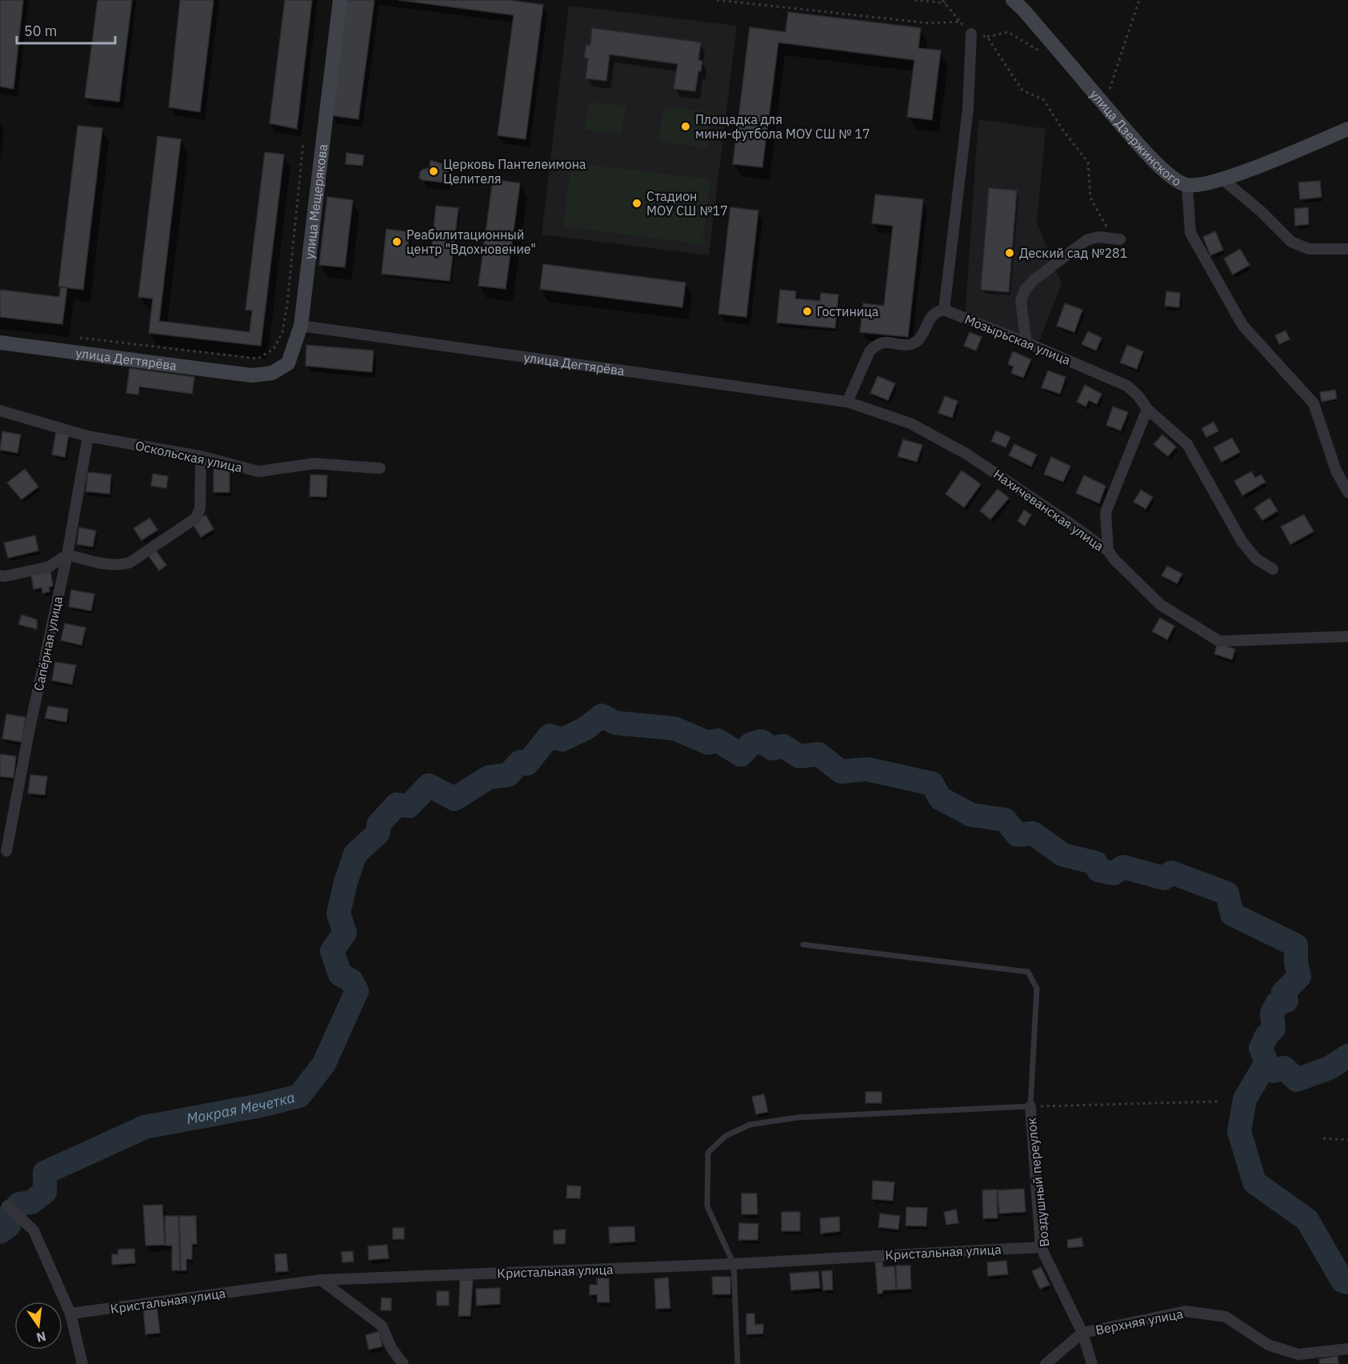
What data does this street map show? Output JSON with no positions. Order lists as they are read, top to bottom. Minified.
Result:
{"streets":{"street":["улица Дзержинского","улица Мещерякова","Мозырьская улица","улица Дегтярёва","Оскольская улица","Нахичеванская улица","Сапёрная улица","Воздушный переулок","Кристальная улица","Верхняя улица"]},"crossings":[["улица Мещерякова","улица Дегтярёва"],["улица Дегтярёва","Нахичеванская улица"],["Оскольская улица","Сапёрная улица"],["Воздушный переулок","Кристальная улица"],["Воздушный переулок","Верхняя улица"]],"water":["Мокрая Мечетка"],"places":["Площадка для мини-футбола МОУ СШ № 17","Церковь Пантелеимона Целителя","Стадион МОУ СШ №17","Реабилитационный центр \"Вдохновение\"","Деский сад №281","Гостиница"],"scale_bar":"50 m","north":"bottom"}
